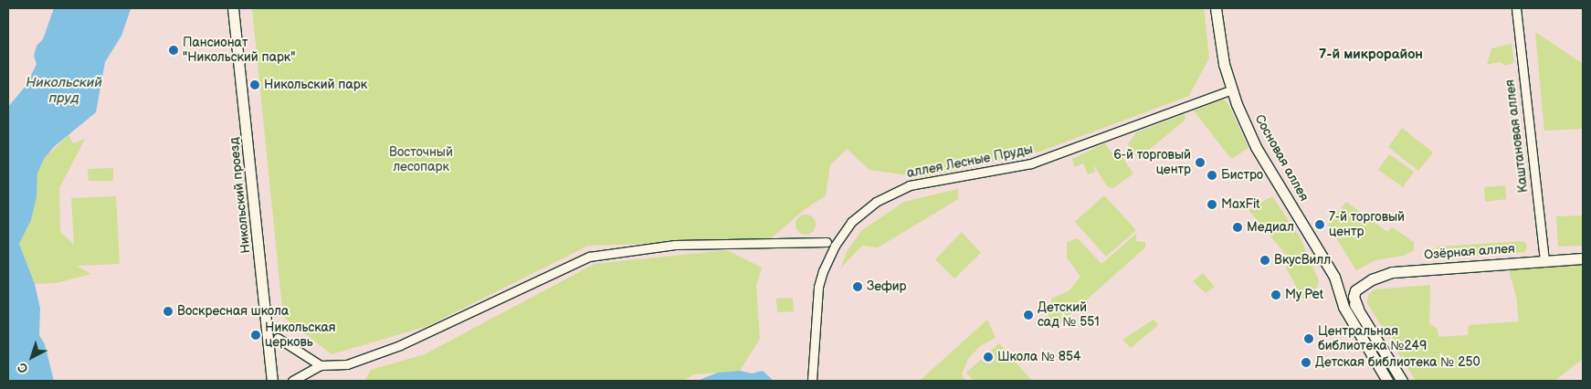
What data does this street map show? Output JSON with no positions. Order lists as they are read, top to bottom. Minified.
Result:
{"streets":{"street":["Каштановая аллея","Сосновая аллея","аллея Лесные Пруды","Никольский проезд","Озёрная аллея"]},"crossings":[["Каштановая аллея","Озёрная аллея"],["Сосновая аллея","аллея Лесные Пруды"]],"districts":["7-й микрорайон"],"water":["Никольский пруд"],"parks":["Восточный лесопарк"],"places":["Пансионат \"Никольский парк\"","Никольский парк","6-й торговый центр","Бистро","MaxFit","7-й торговый центр","Медиал","ВкусВилл","Зефир","My Pet","Воскресная школа","Детский сад № 551","Никольская церковь","Центральная библиотека №249","Школа № 854","Детская библиотека № 250"],"north":"bottom left"}
